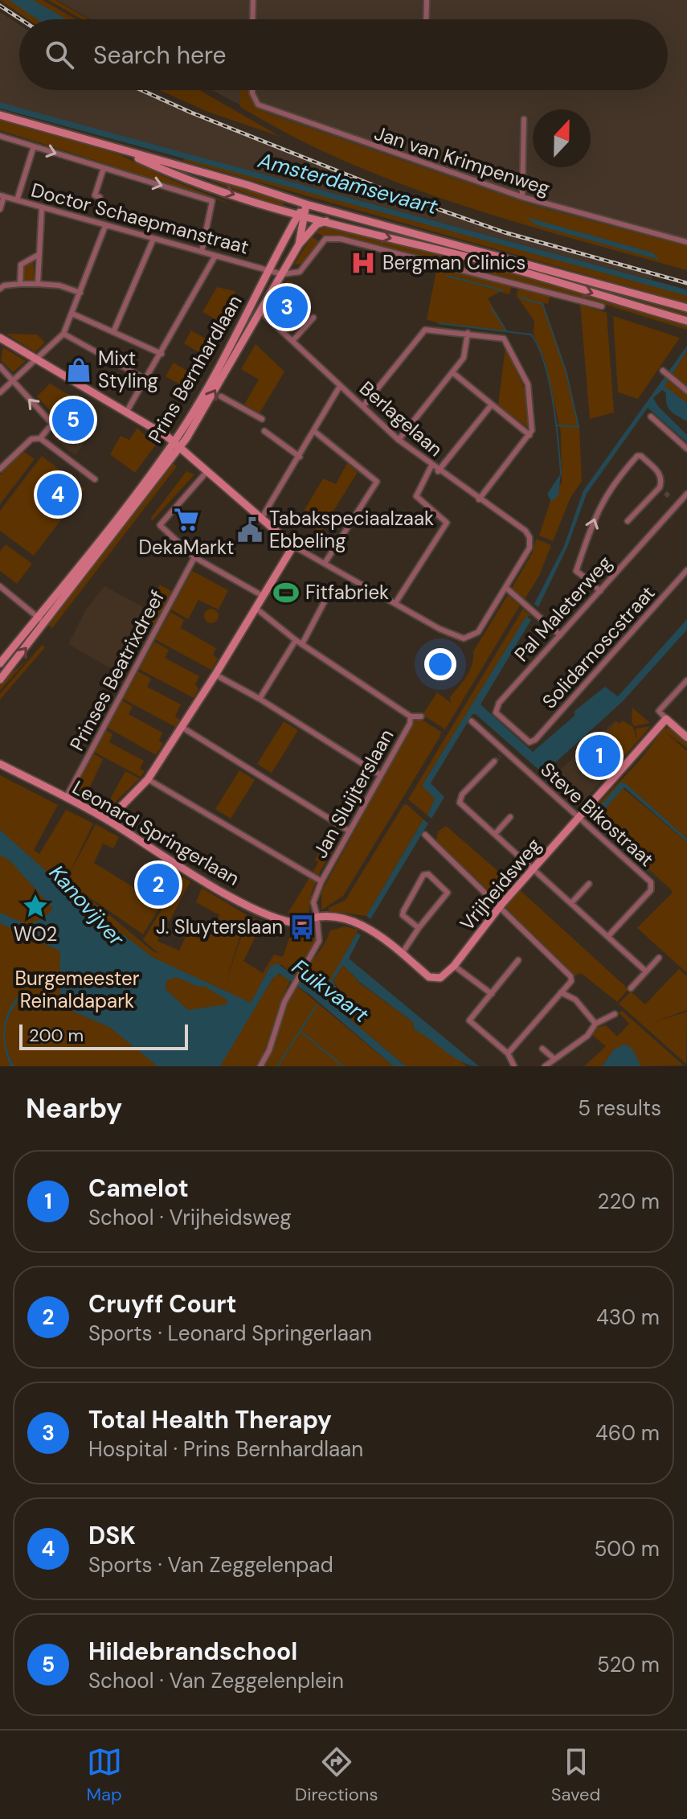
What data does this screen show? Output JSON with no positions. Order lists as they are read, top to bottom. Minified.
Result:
{"streets":{"main road":["Prins Bernhardlaan","Leonard Springerlaan","Vrijheidsweg"],"street":["Jan van Krimpenweg","Doctor Schaepmanstraat","Berlagelaan","Pal Maleterweg","Solidarnoscstraat","Prinses Beatrixdreef","Jan Sluijterslaan","Steve Bikostraat"]},"crossings":[["Doctor Schaepmanstraat","Prins Bernhardlaan"],["Prins Bernhardlaan","Berlagelaan"],["Pal Maleterweg","Solidarnoscstraat"],["Prinses Beatrixdreef","Leonard Springerlaan"],["Jan Sluijterslaan","Leonard Springerlaan"],["Steve Bikostraat","Vrijheidsweg"]],"water":["Amsterdamsevaart","Kanovijver","Fuikvaart"],"parks":["Burgemeester Reinaldapark"],"places":{"hospital":["Bergman Clinics"],"shop":["Mixt Styling"],"supermarket":["DekaMarkt"],"public building":["Tabakspeciaalzaak Ebbeling"],"sports":["Fitfabriek"],"place":["WO2"],"bus stop":["J. Sluyterslaan"]},"scale_bar":"200 m","north":"top","page":{"search":"Search here","pins":["3","5","4","1","2"],"scale":"200 m","heading":["Nearby","5 results"],"list":[{"mark":"1","name":"Camelot","note":"School · Vrijheidsweg","value":"220 m"},{"mark":"2","name":"Cruyff Court","note":"Sports · Leonard Springerlaan","value":"430 m"},{"mark":"3","name":"Total Health Therapy","note":"Hospital · Prins Bernhardlaan","value":"460 m"},{"mark":"4","name":"DSK","note":"Sports · Van Zeggelenpad","value":"500 m"},{"mark":"5","name":"Hildebrandschool","note":"School · Van Zeggelenplein","value":"520 m"}],"nav":["Map","Directions","Saved"]}}
